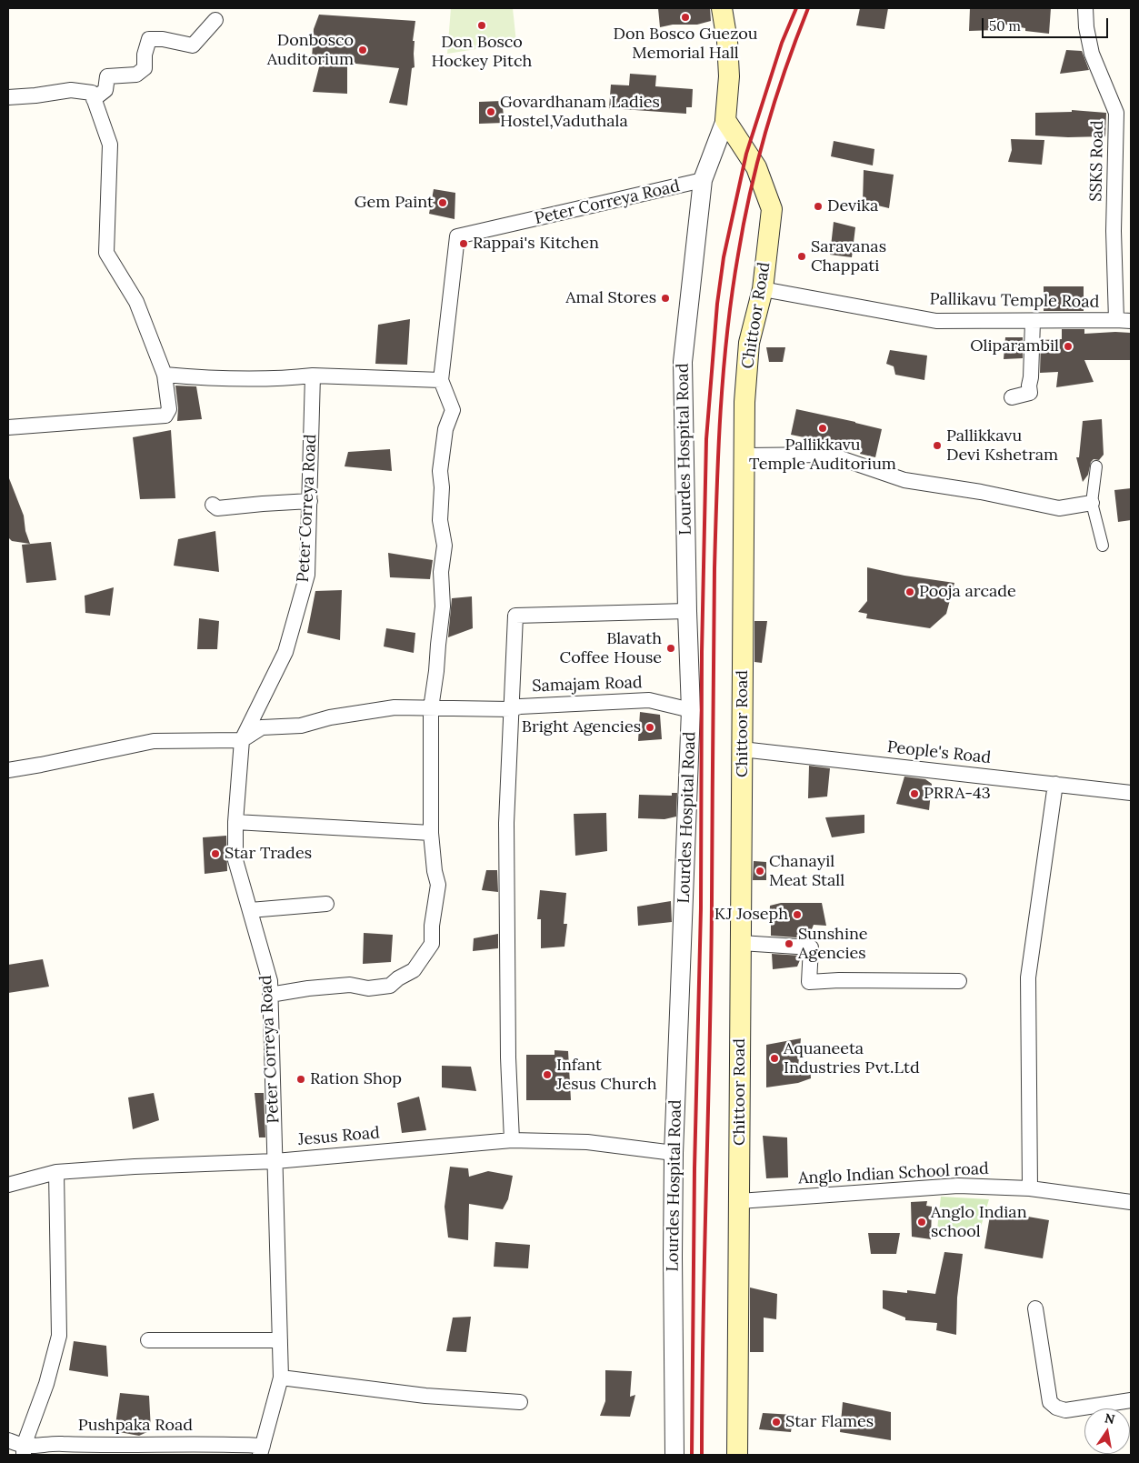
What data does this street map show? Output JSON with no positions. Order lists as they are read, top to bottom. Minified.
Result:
{"streets":{"main road":["Chittoor Road"],"street":["SSKS Road","Peter Correya Road","Pallikavu Temple Road","Lourdes Hospital Road","Samajam Road","People's Road","Jesus Road","Anglo Indian School road","Pushpaka Road"]},"crossings":[["SSKS Road","Pallikavu Temple Road"],["Peter Correya Road","Chittoor Road"],["Peter Correya Road","Lourdes Hospital Road"],["Peter Correya Road","Samajam Road"],["Peter Correya Road","Jesus Road"],["Peter Correya Road","Pushpaka Road"],["Pallikavu Temple Road","Chittoor Road"],["Chittoor Road","People's Road"],["Chittoor Road","Anglo Indian School road"],["Lourdes Hospital Road","Samajam Road"],["Lourdes Hospital Road","Jesus Road"]],"places":["Don Bosco Guezou Memorial Hall","Don Bosco Hockey Pitch","Donbosco Auditorium","Govardhanam Ladies Hostel,Vaduthala","Gem Paint","Devika","Rappai's Kitchen","Saravanas Chappati","Amal Stores","Oliparambil","Pallikkavu Temple Auditorium","Pallikkavu Devi Kshetram","Pooja arcade","Blavath Coffee House","Bright Agencies","PRRA-43","Star Trades","Chanayil Meat Stall","KJ Joseph","Sunshine Agencies","Aquaneeta Industries Pvt.Ltd","Infant Jesus Church","Ration Shop","Anglo Indian school","Star Flames"],"scale_bar":"50 m","north":"top"}
